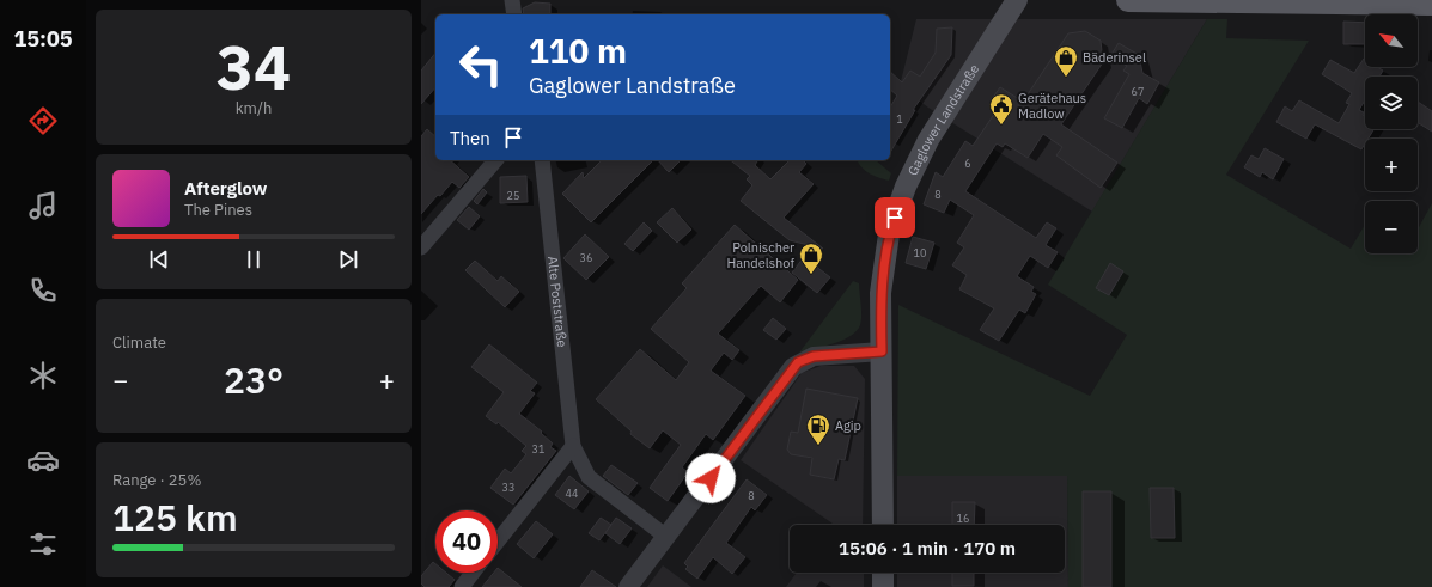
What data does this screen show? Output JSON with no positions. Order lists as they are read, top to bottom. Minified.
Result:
{"streets":{"main road":["Gaglower Landstraße"],"street":["Alte Poststraße"]},"places":{"shop":["Bäderinsel","Polnischer Handelshof"],"public building":["Gerätehaus Madlow"],"fuel station":["Agip"]},"house_numbers":["67","1","6","8","25","10","36","31","33","44","8","16"],"north":"top left","page":{"tabs":"15:05","tile":[["34","km/h"],"Climate",["Range · 25%","125 km"]],"map_buttons":["+","−"],"turn":["110 m","Gaglower Landstraße"],"then":"Then","song":["Afterglow","The Pines"],"heat":["−","23°","+"],"limit":"40","trip":"15:06 · 1 min · 170 m"}}
